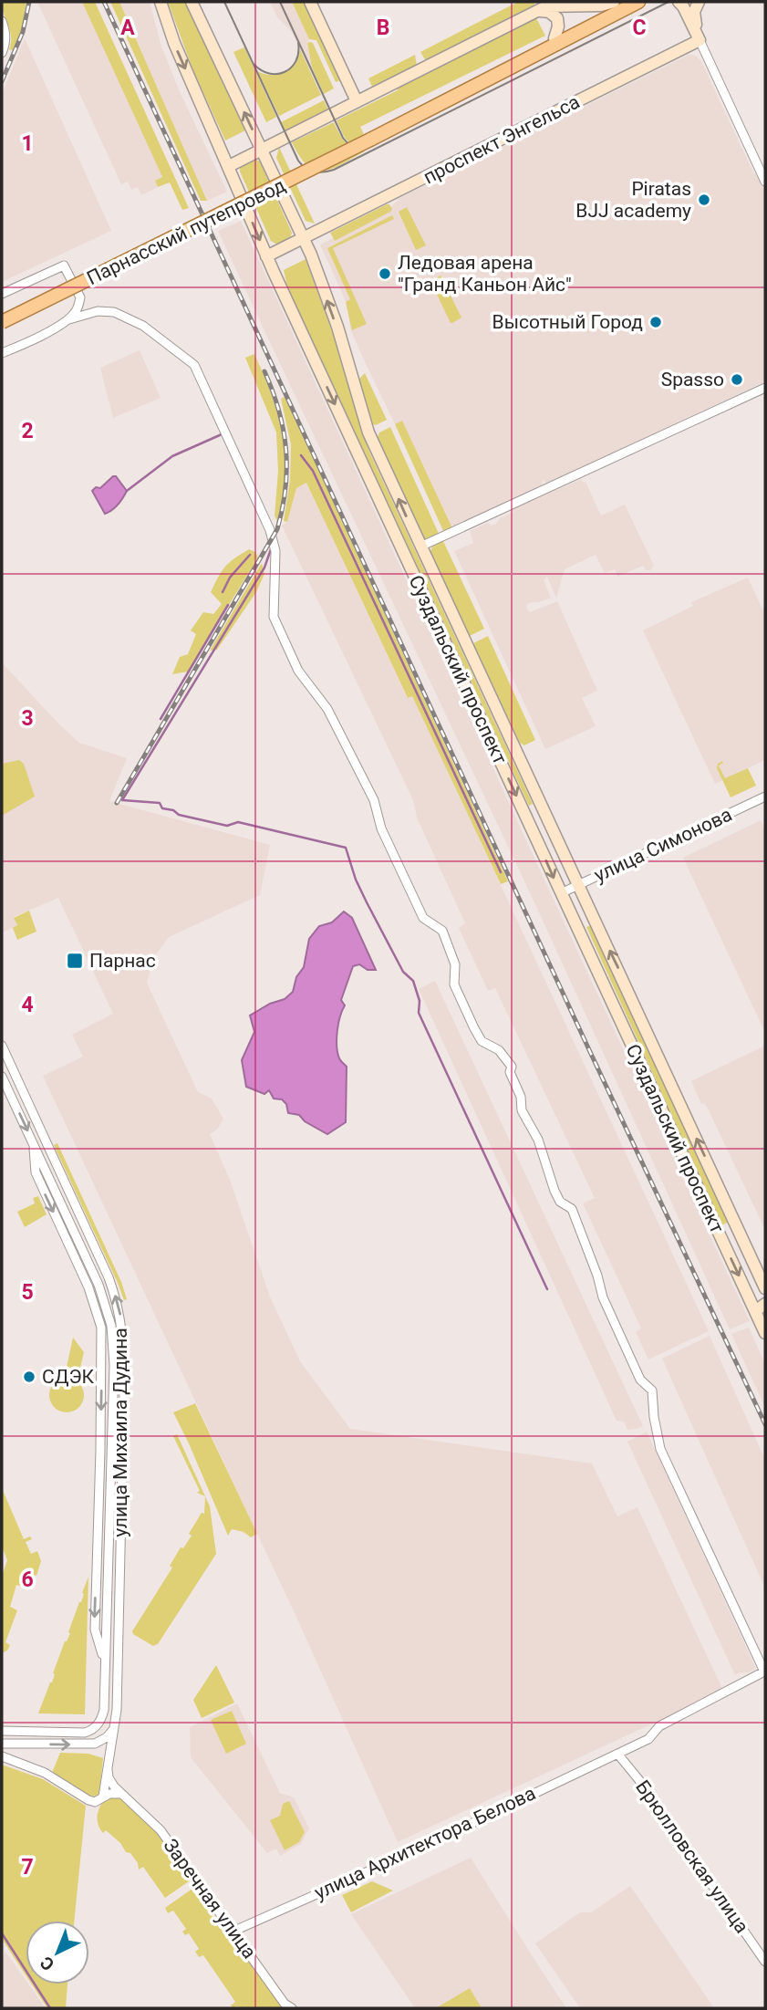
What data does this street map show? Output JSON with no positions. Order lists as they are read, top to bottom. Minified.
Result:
{"streets":{"main road":["проспект Энгельса","Парнасский путепровод","Суздальский проспект"],"street":["улица Симонова","улица Михаила Дудина","улица Архитектора Белова","Брюлловская улица","Заречная улица"]},"crossings":[["проспект Энгельса","Суздальский проспект"],["Суздальский проспект","улица Симонова"],["улица Михаила Дудина","Заречная улица"],["улица Архитектора Белова","Брюлловская улица"],["улица Архитектора Белова","Заречная улица"]],"places":{"other":["Piratas BJJ academy","Ледовая арена \"Гранд Каньон Айс\"","Высотный Город","Spasso","СДЭК"],"transit":["Парнас"]},"north":"bottom left","grid":{"columns":["A","B","C"],"rows":["1","2","3","4","5","6","7"]}}
